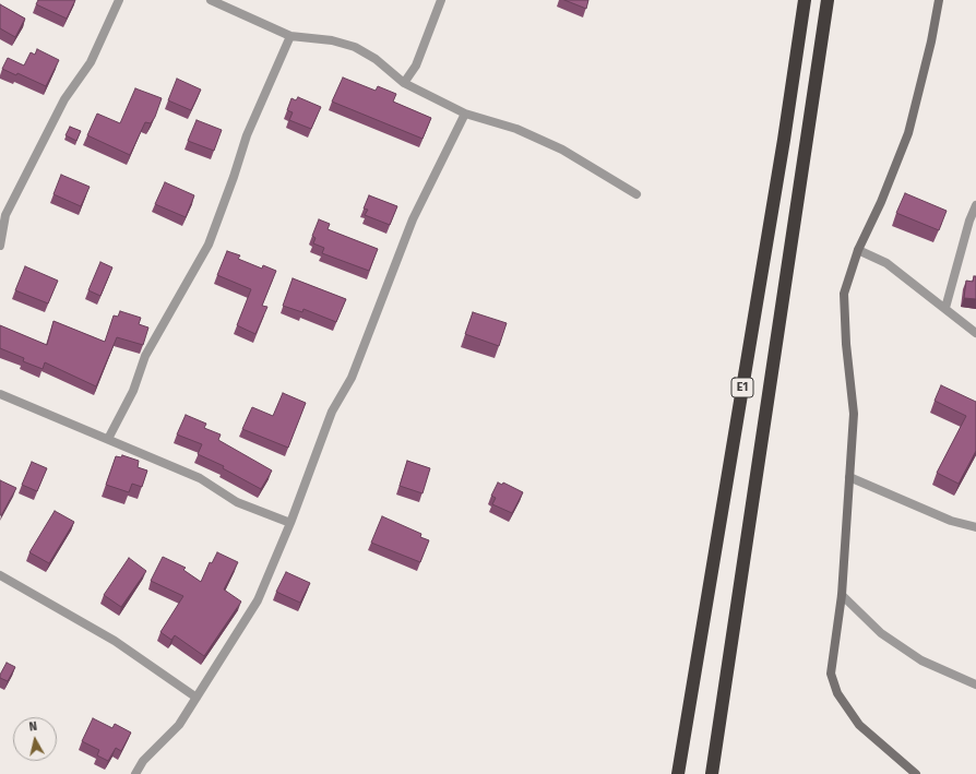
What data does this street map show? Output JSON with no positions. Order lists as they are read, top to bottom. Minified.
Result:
{"streets":{"highway":["E1"]},"north":"top"}
